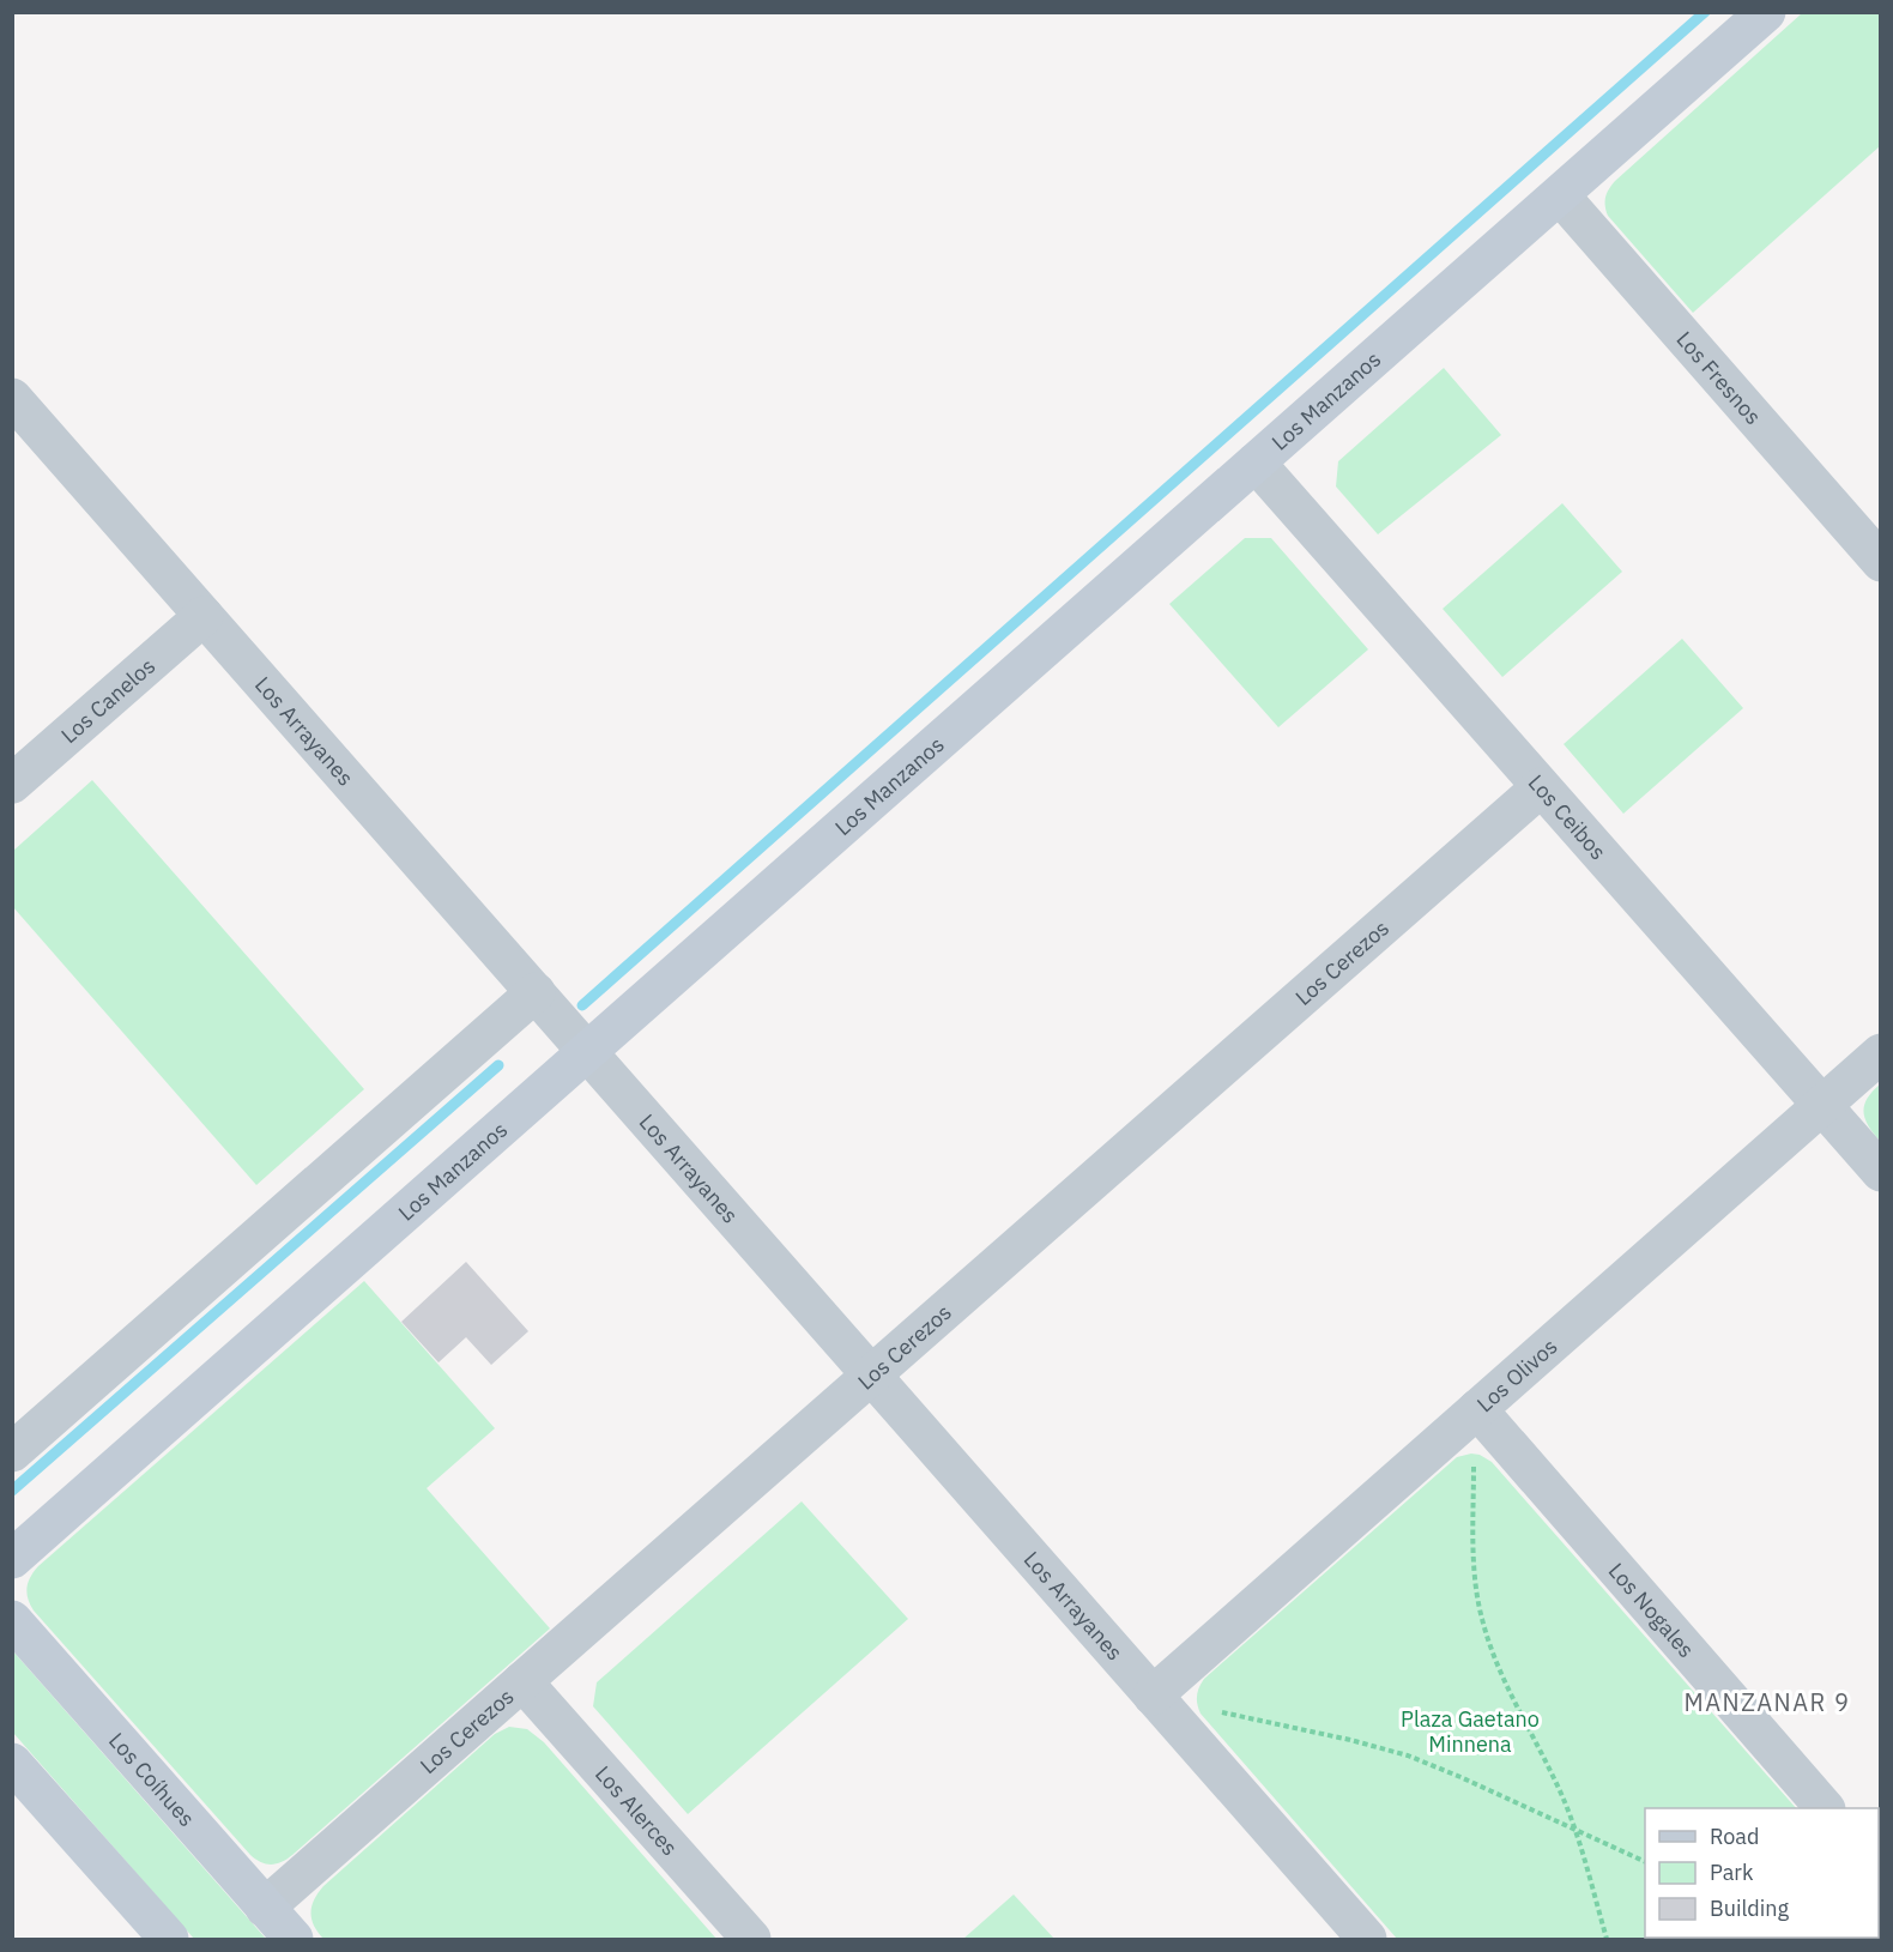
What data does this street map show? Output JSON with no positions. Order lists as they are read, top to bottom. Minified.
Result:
{"streets":{"street":["Los Fresnos","Los Manzanos","Los Canelos","Los Arrayanes","Los Ceibos","Los Cerezos","Los Olivos","Los Nogales","Los Coíhues","Los Alerces"]},"crossings":[["Los Fresnos","Los Manzanos"],["Los Manzanos","Los Arrayanes"],["Los Manzanos","Los Ceibos"],["Los Canelos","Los Arrayanes"],["Los Arrayanes","Los Cerezos"],["Los Arrayanes","Los Olivos"],["Los Ceibos","Los Cerezos"],["Los Ceibos","Los Olivos"],["Los Cerezos","Los Coíhues"],["Los Cerezos","Los Alerces"],["Los Olivos","Los Nogales"]],"districts":["MANZANAR 9"],"parks":["Plaza Gaetano Minnena"],"legend":["Road","Park","Building"]}
